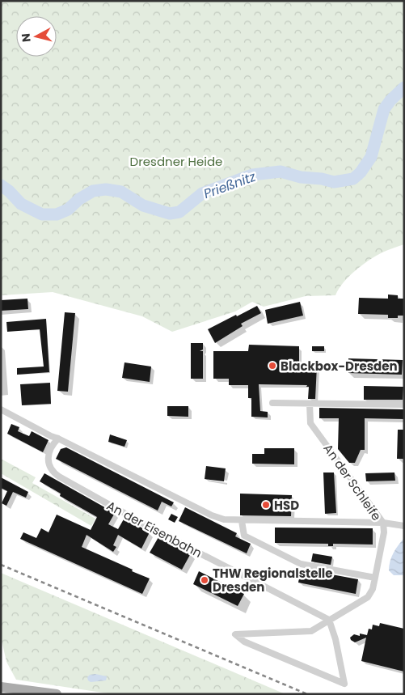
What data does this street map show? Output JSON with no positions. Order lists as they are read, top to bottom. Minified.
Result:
{"streets":{"street":["An der Schleife","An der Eisenbahn"]},"crossings":[["An der Schleife","An der Eisenbahn"]],"water":["Prießnitz"],"parks":["Dresdner Heide"],"places":["Blackbox-Dresden","HSD","THW Regionalstelle Dresden"],"north":"left"}
